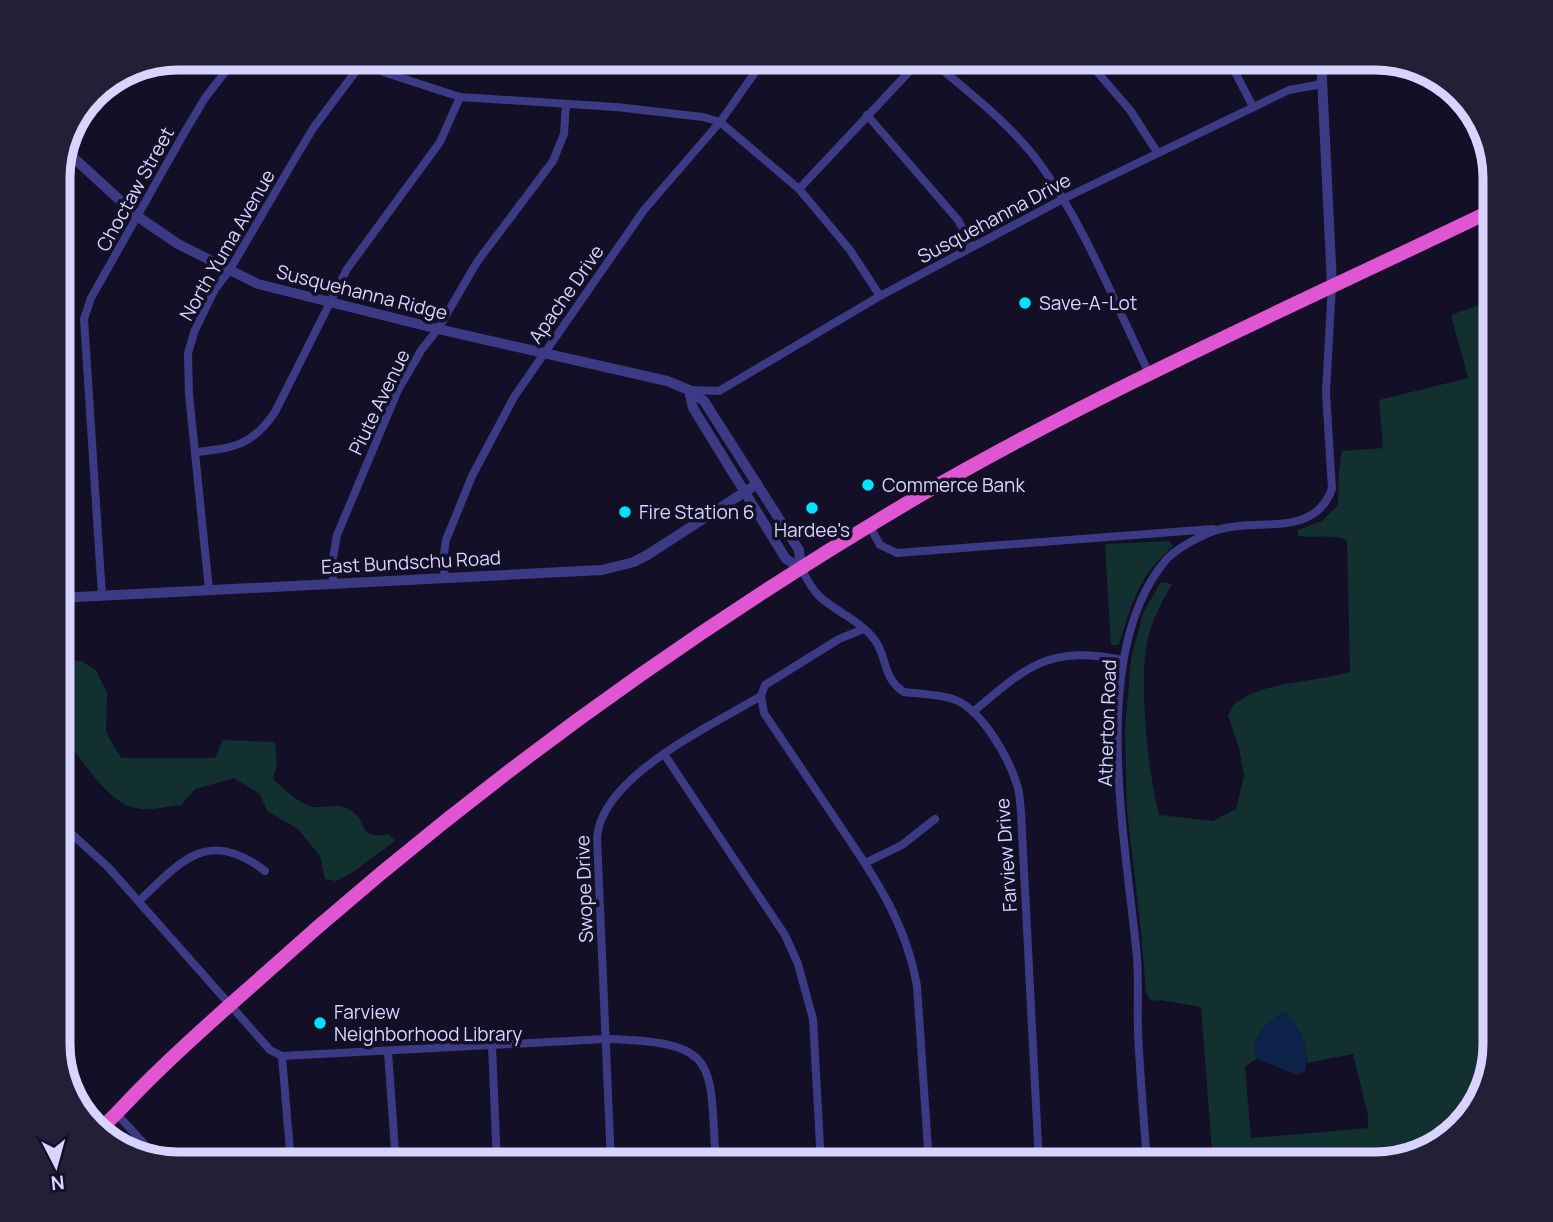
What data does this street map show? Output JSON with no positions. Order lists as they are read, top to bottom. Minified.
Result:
{"streets":{"street":["Choctaw Street","Susquehanna Drive","North Yuma Avenue","Susquehanna Ridge","Apache Drive","Piute Avenue","East Bundschu Road","Atherton Road","Farview Drive","Swope Drive"]},"crossings":[["Choctaw Street","Susquehanna Ridge"],["Choctaw Street","East Bundschu Road"],["Susquehanna Drive","Susquehanna Ridge"],["North Yuma Avenue","Susquehanna Ridge"],["North Yuma Avenue","East Bundschu Road"],["Susquehanna Ridge","Apache Drive"],["Susquehanna Ridge","Piute Avenue"],["Susquehanna Ridge","East Bundschu Road"],["Susquehanna Ridge","Farview Drive"],["Apache Drive","East Bundschu Road"],["Piute Avenue","East Bundschu Road"],["Farview Drive","Swope Drive"]],"places":["Save-A-Lot","Commerce Bank","Hardee's","Fire Station 6","Farview Neighborhood Library"],"north":"bottom"}
